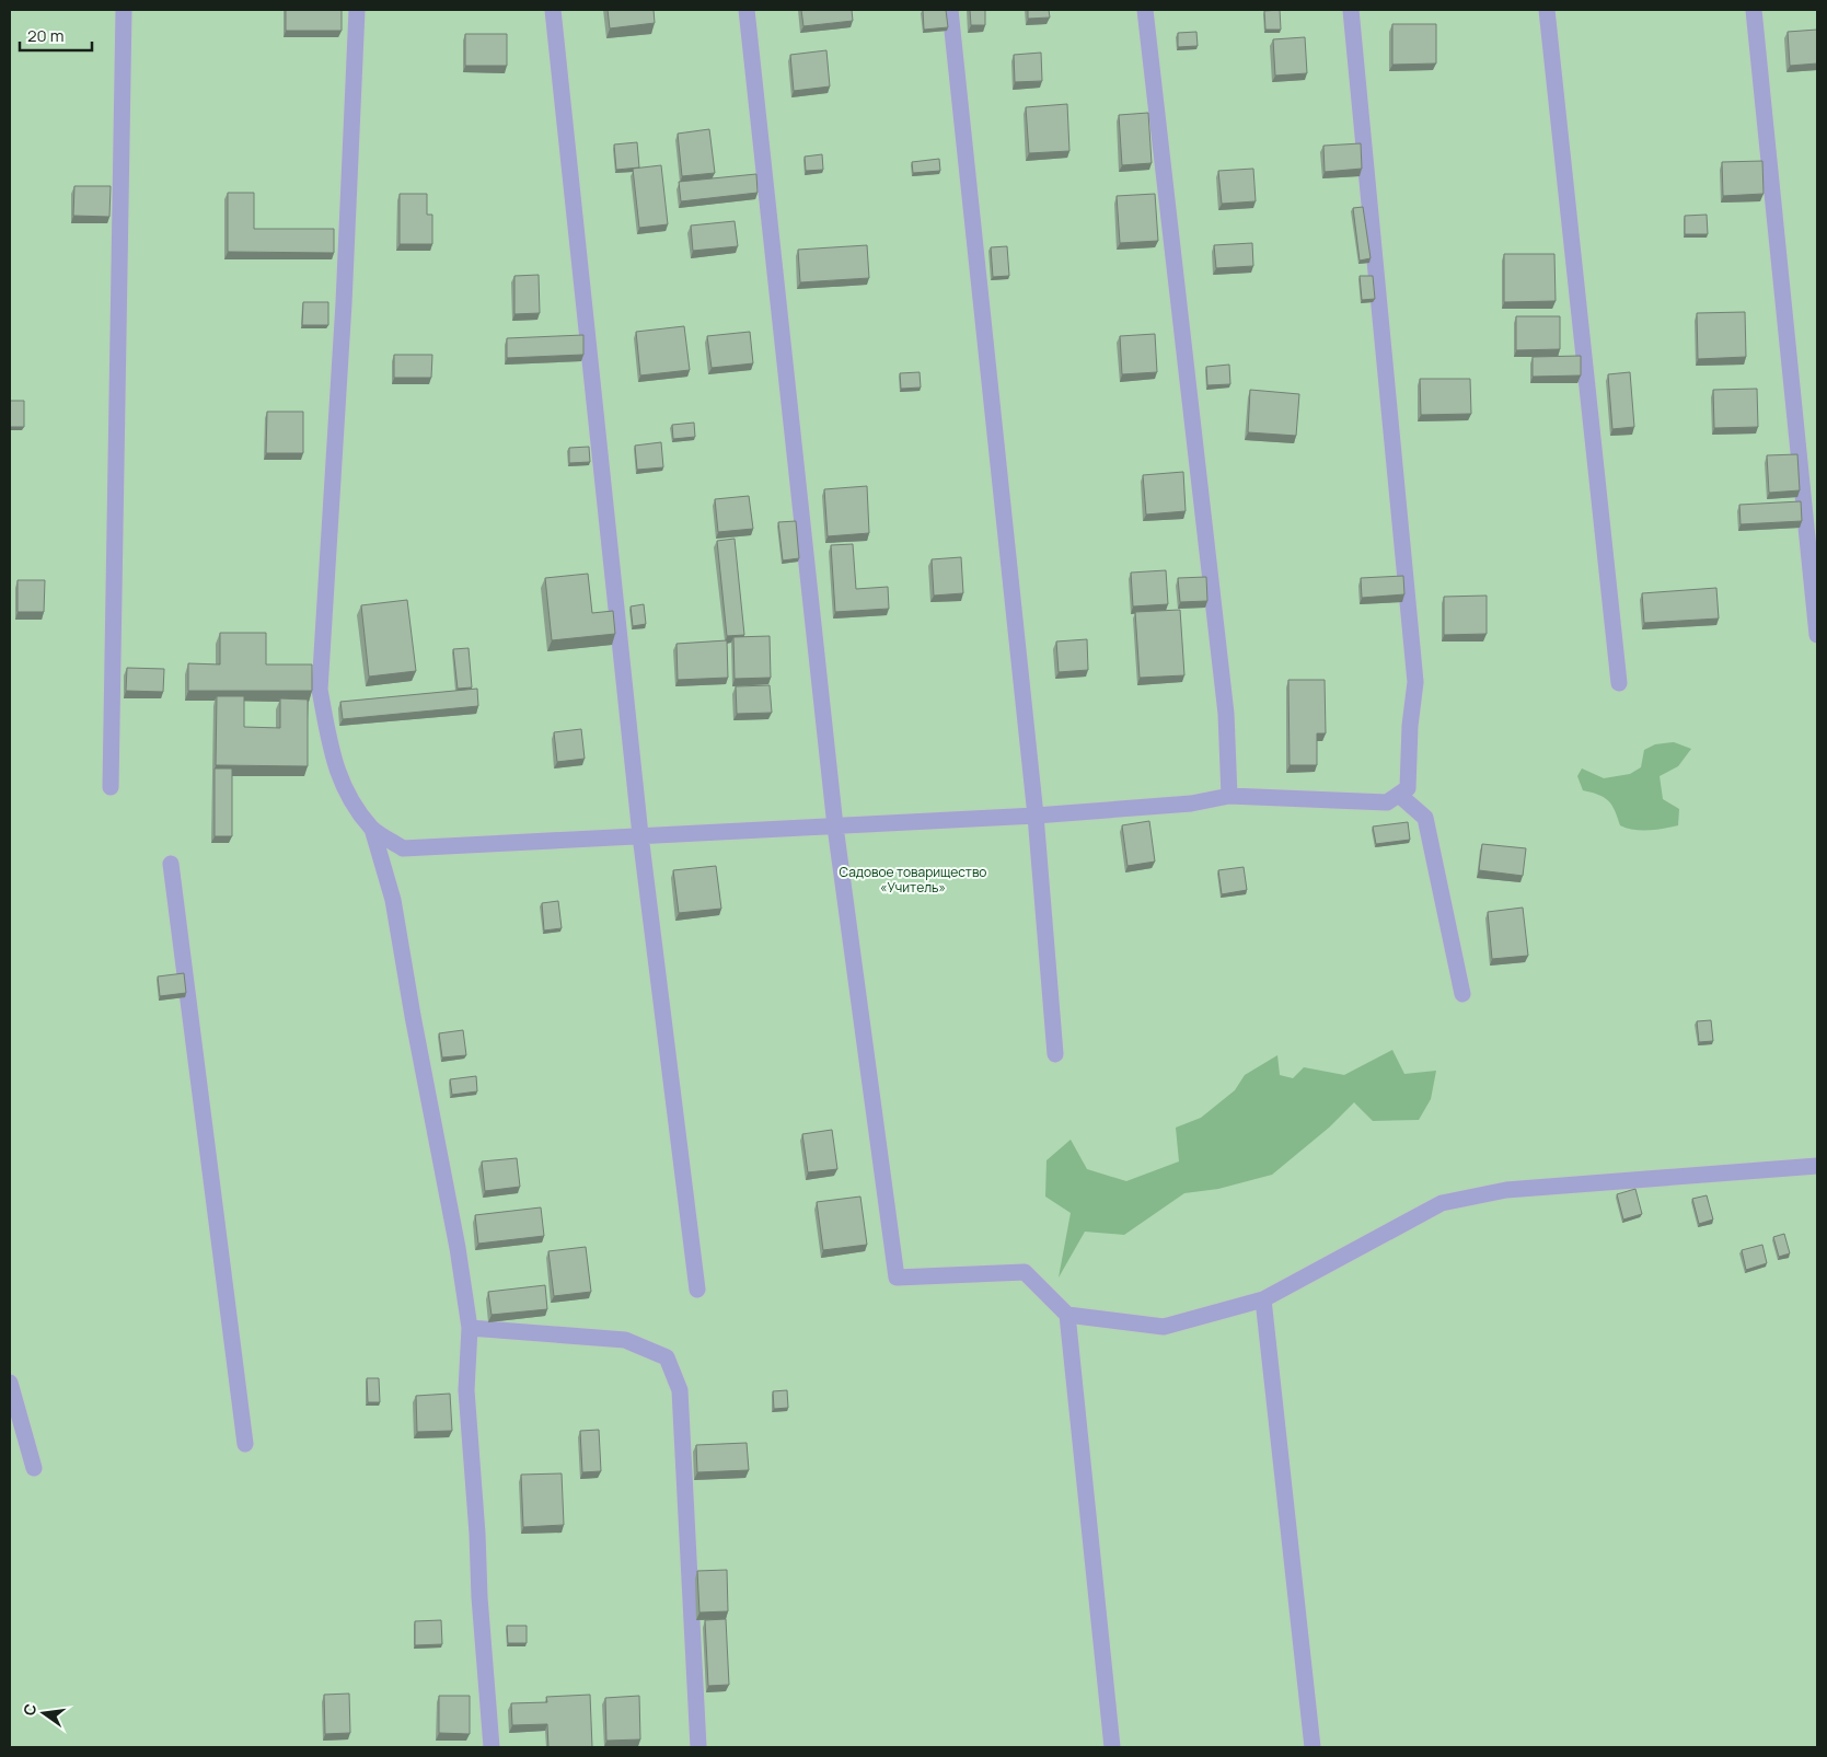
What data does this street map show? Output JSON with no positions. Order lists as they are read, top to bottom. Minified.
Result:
{"parks":["Садовое товарищество «Учитель»"],"scale_bar":"20 m","north":"left"}
